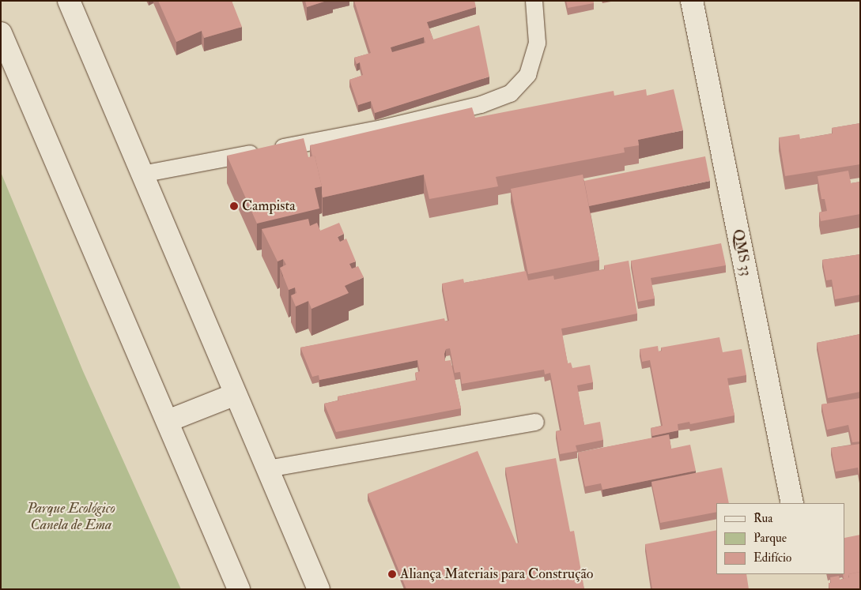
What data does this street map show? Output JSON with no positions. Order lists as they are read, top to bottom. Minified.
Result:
{"streets":{"main road":["QMS 33"]},"parks":["Parque Ecológico Canela de Ema"],"places":["Campista","Aliança Materiais para Construção"],"legend":["Rua","Parque","Edifício"]}
